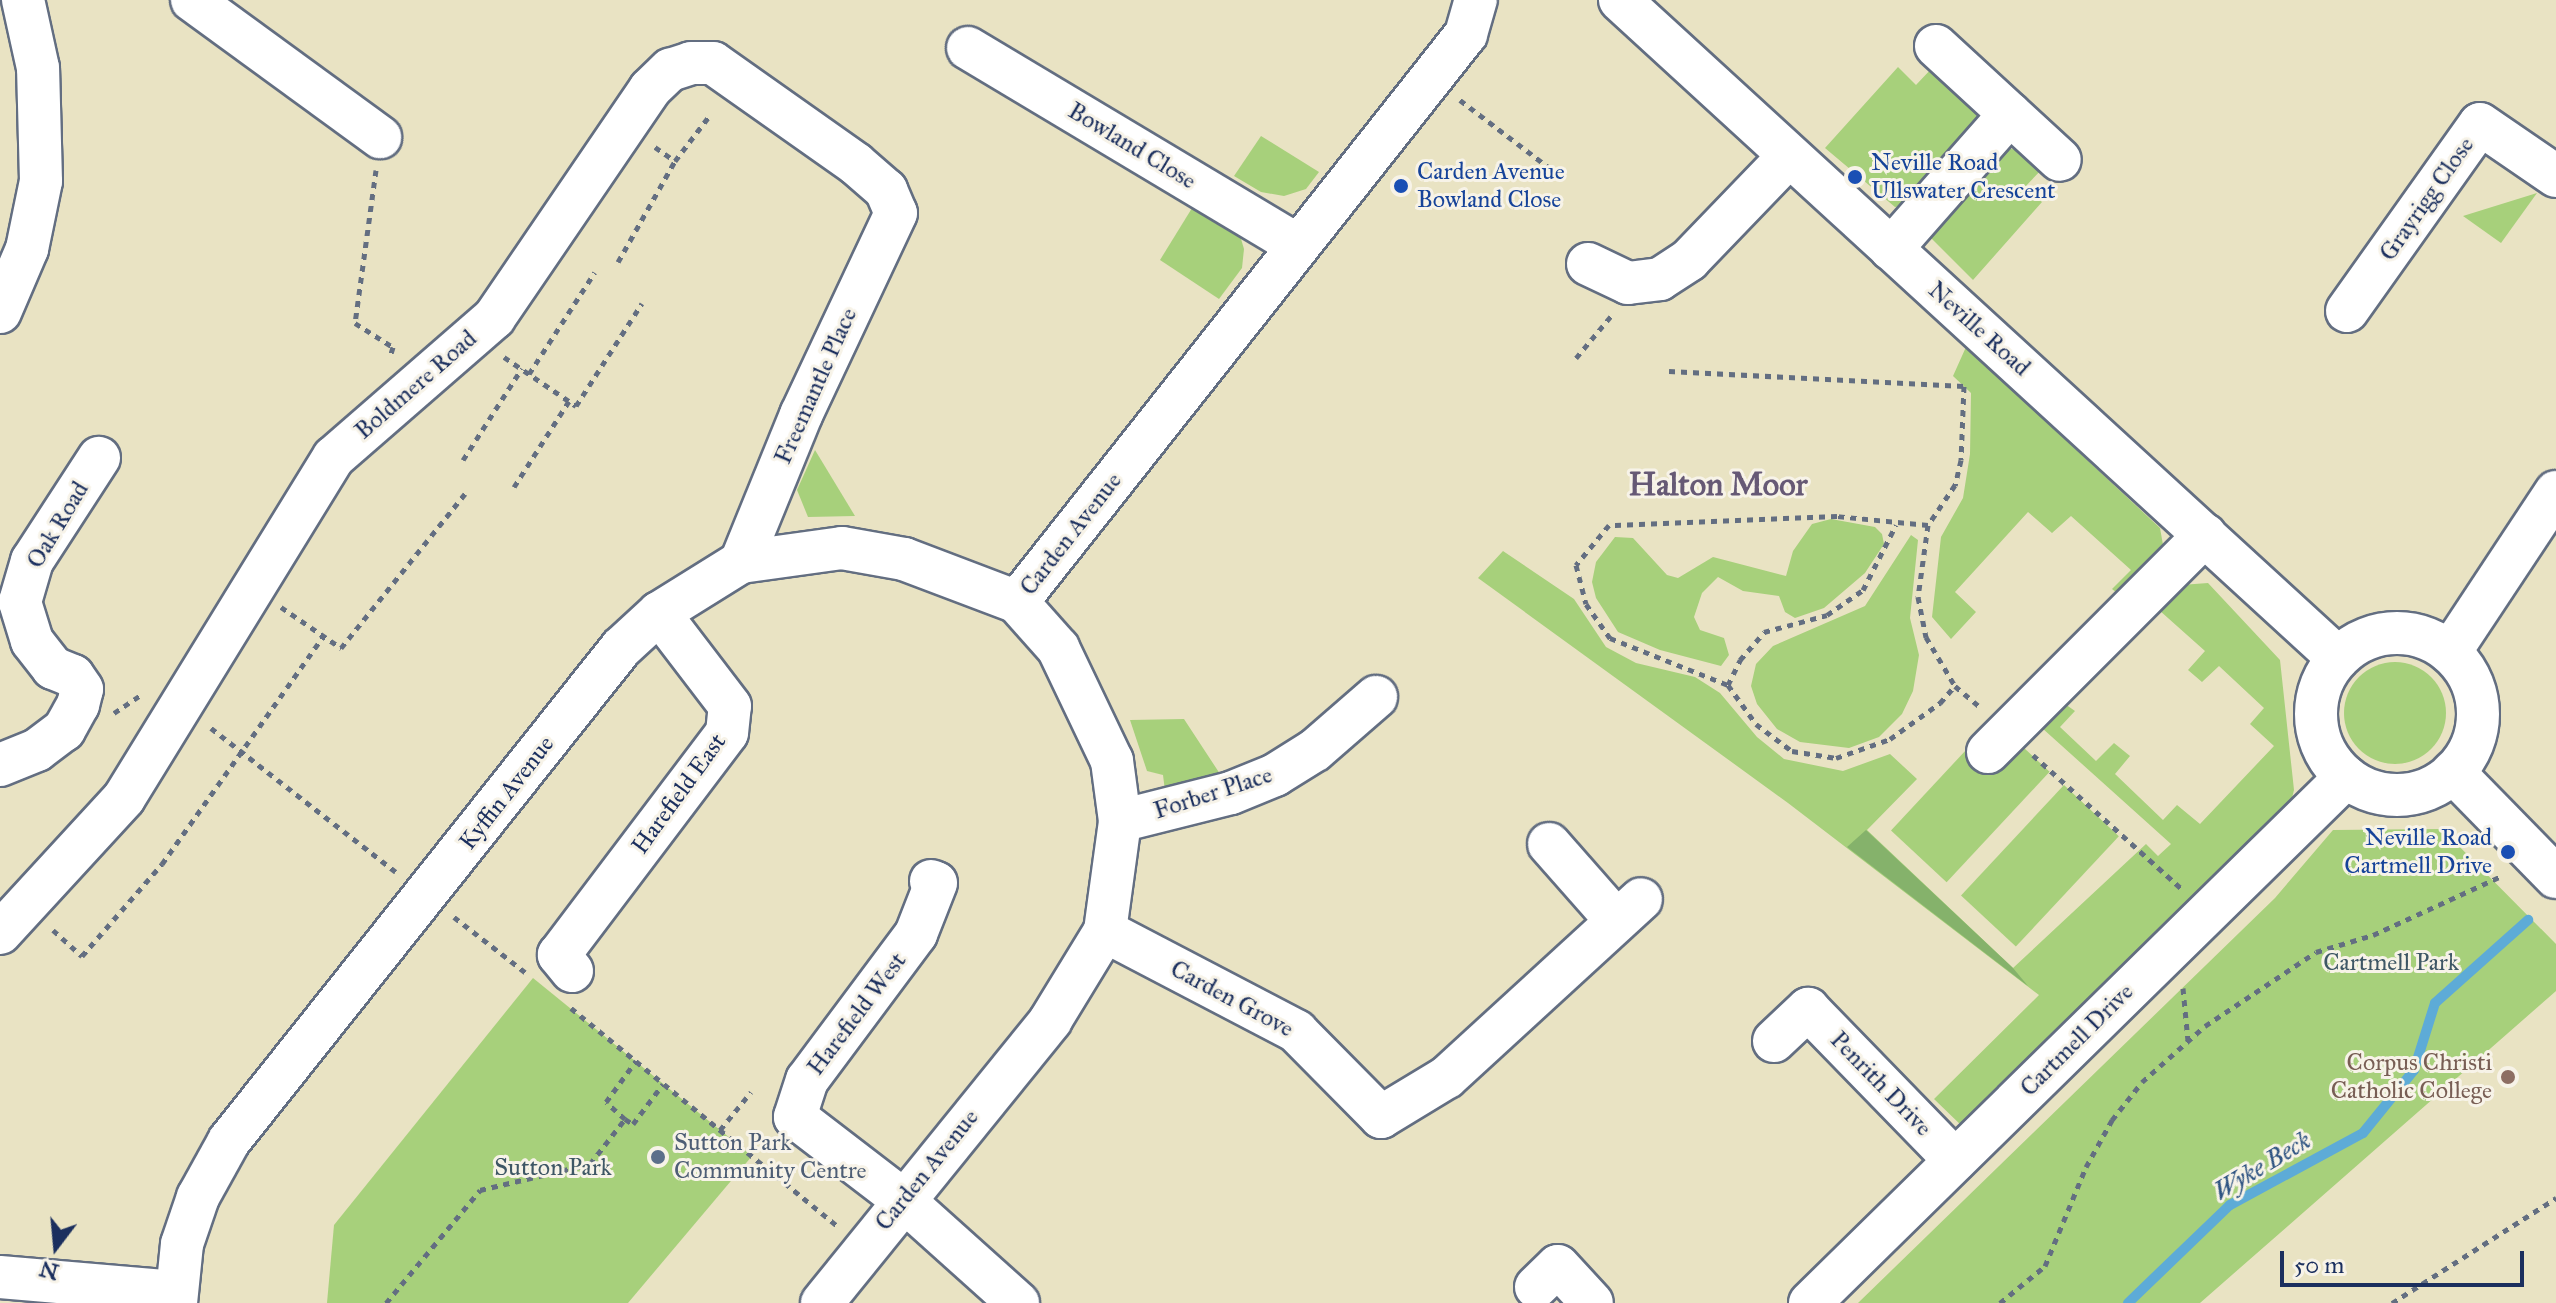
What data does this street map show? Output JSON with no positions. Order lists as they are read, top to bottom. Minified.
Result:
{"streets":{"street":["Bowland Close","Grayrigg Close","Neville Road","Boldmere Road","Freemantle Place","Oak Road","Carden Avenue","Kyffin Avenue","Forber Place","Harefield East","Carden Grove","Harefield West","Cartmell Drive","Penrith Drive"]},"crossings":[["Bowland Close","Carden Avenue"],["Neville Road","Cartmell Drive"],["Boldmere Road","Freemantle Place"],["Freemantle Place","Kyffin Avenue"],["Carden Avenue","Kyffin Avenue"],["Carden Avenue","Forber Place"],["Carden Avenue","Carden Grove"],["Carden Avenue","Harefield West"],["Kyffin Avenue","Harefield East"],["Cartmell Drive","Penrith Drive"]],"districts":["Halton Moor"],"water":["Wyke Beck"],"parks":["Cartmell Park","Sutton Park"],"places":["Neville Road Ullswater Crescent","Carden Avenue Bowland Close","Neville Road Cartmell Drive","Corpus Christi Catholic College","Sutton Park Community Centre"],"scale_bar":"50 m","north":"bottom"}
